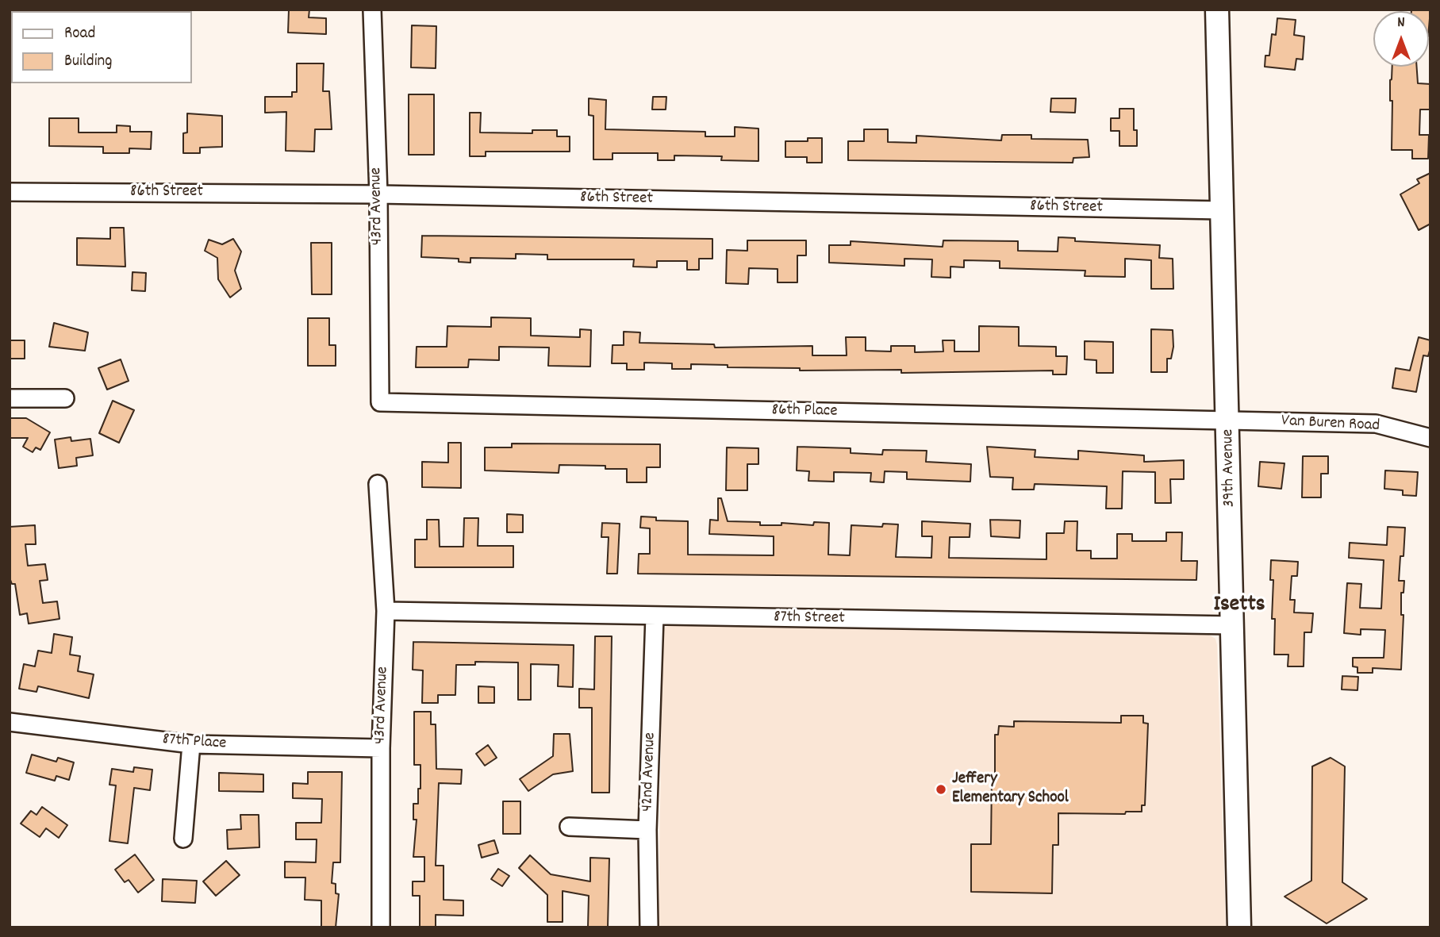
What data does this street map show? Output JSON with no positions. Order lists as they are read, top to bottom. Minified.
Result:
{"streets":{"main road":["39th Avenue"],"street":["86th Street","43rd Avenue","86th Place","Van Buren Road","87th Street","87th Place","42nd Avenue"]},"crossings":[["86th Street","43rd Avenue"],["86th Street","39th Avenue"],["43rd Avenue","86th Place"],["43rd Avenue","87th Street"],["43rd Avenue","87th Place"],["86th Place","Van Buren Road"],["86th Place","39th Avenue"],["Van Buren Road","39th Avenue"],["39th Avenue","87th Street"],["87th Street","42nd Avenue"]],"districts":["Isetts"],"places":["Jeffery Elementary School"],"legend":["Road","Building"],"north":"top"}
